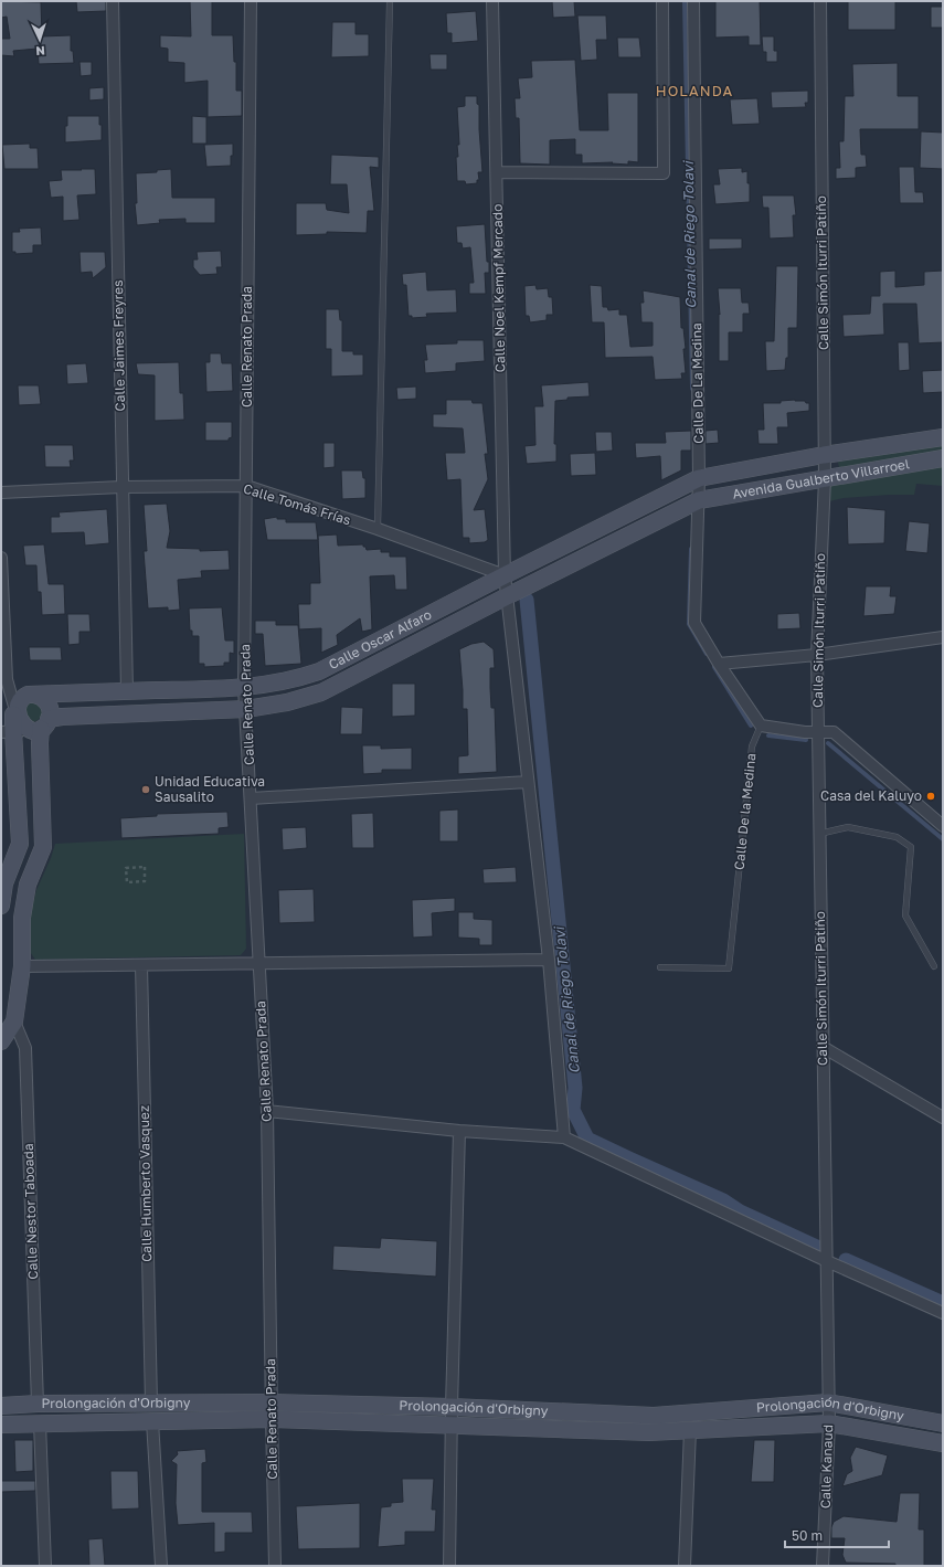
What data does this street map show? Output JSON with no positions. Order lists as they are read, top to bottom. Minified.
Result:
{"streets":{"main road":["Avenida Gualberto Villarroel","Calle Oscar Alfaro","Prolongación d'Orbigny"],"street":["Calle Simón Iturri Patiño","Calle Noel Kempf Mercado","Calle Jaimes Freyres","Calle Renato Prada","Calle De La Medina","Calle Tomás Frías","Calle Humberto Vasquez","Calle Nestor Taboada","Calle Kanaud"],"lane":["Calle De la Medina"]},"crossings":[["Calle Simón Iturri Patiño","Avenida Gualberto Villarroel"],["Calle Simón Iturri Patiño","Calle Kanaud"],["Calle Noel Kempf Mercado","Calle Tomás Frías"],["Calle Noel Kempf Mercado","Calle Oscar Alfaro"],["Calle Jaimes Freyres","Calle Tomás Frías"],["Calle Jaimes Freyres","Calle Oscar Alfaro"],["Calle Renato Prada","Calle Tomás Frías"],["Calle Renato Prada","Calle Oscar Alfaro"],["Calle Renato Prada","Prolongación d'Orbigny"],["Calle De La Medina","Avenida Gualberto Villarroel"],["Calle De La Medina","Calle Oscar Alfaro"],["Avenida Gualberto Villarroel","Calle Oscar Alfaro"],["Calle Tomás Frías","Calle Oscar Alfaro"],["Calle Humberto Vasquez","Prolongación d'Orbigny"],["Calle Nestor Taboada","Prolongación d'Orbigny"],["Prolongación d'Orbigny","Calle Kanaud"]],"districts":["HOLANDA"],"water":["Canal de Riego Tolavi"],"places":["Unidad Educativa Sausalito","Casa del Kaluyo"],"scale_bar":"50 m","north":"bottom"}
